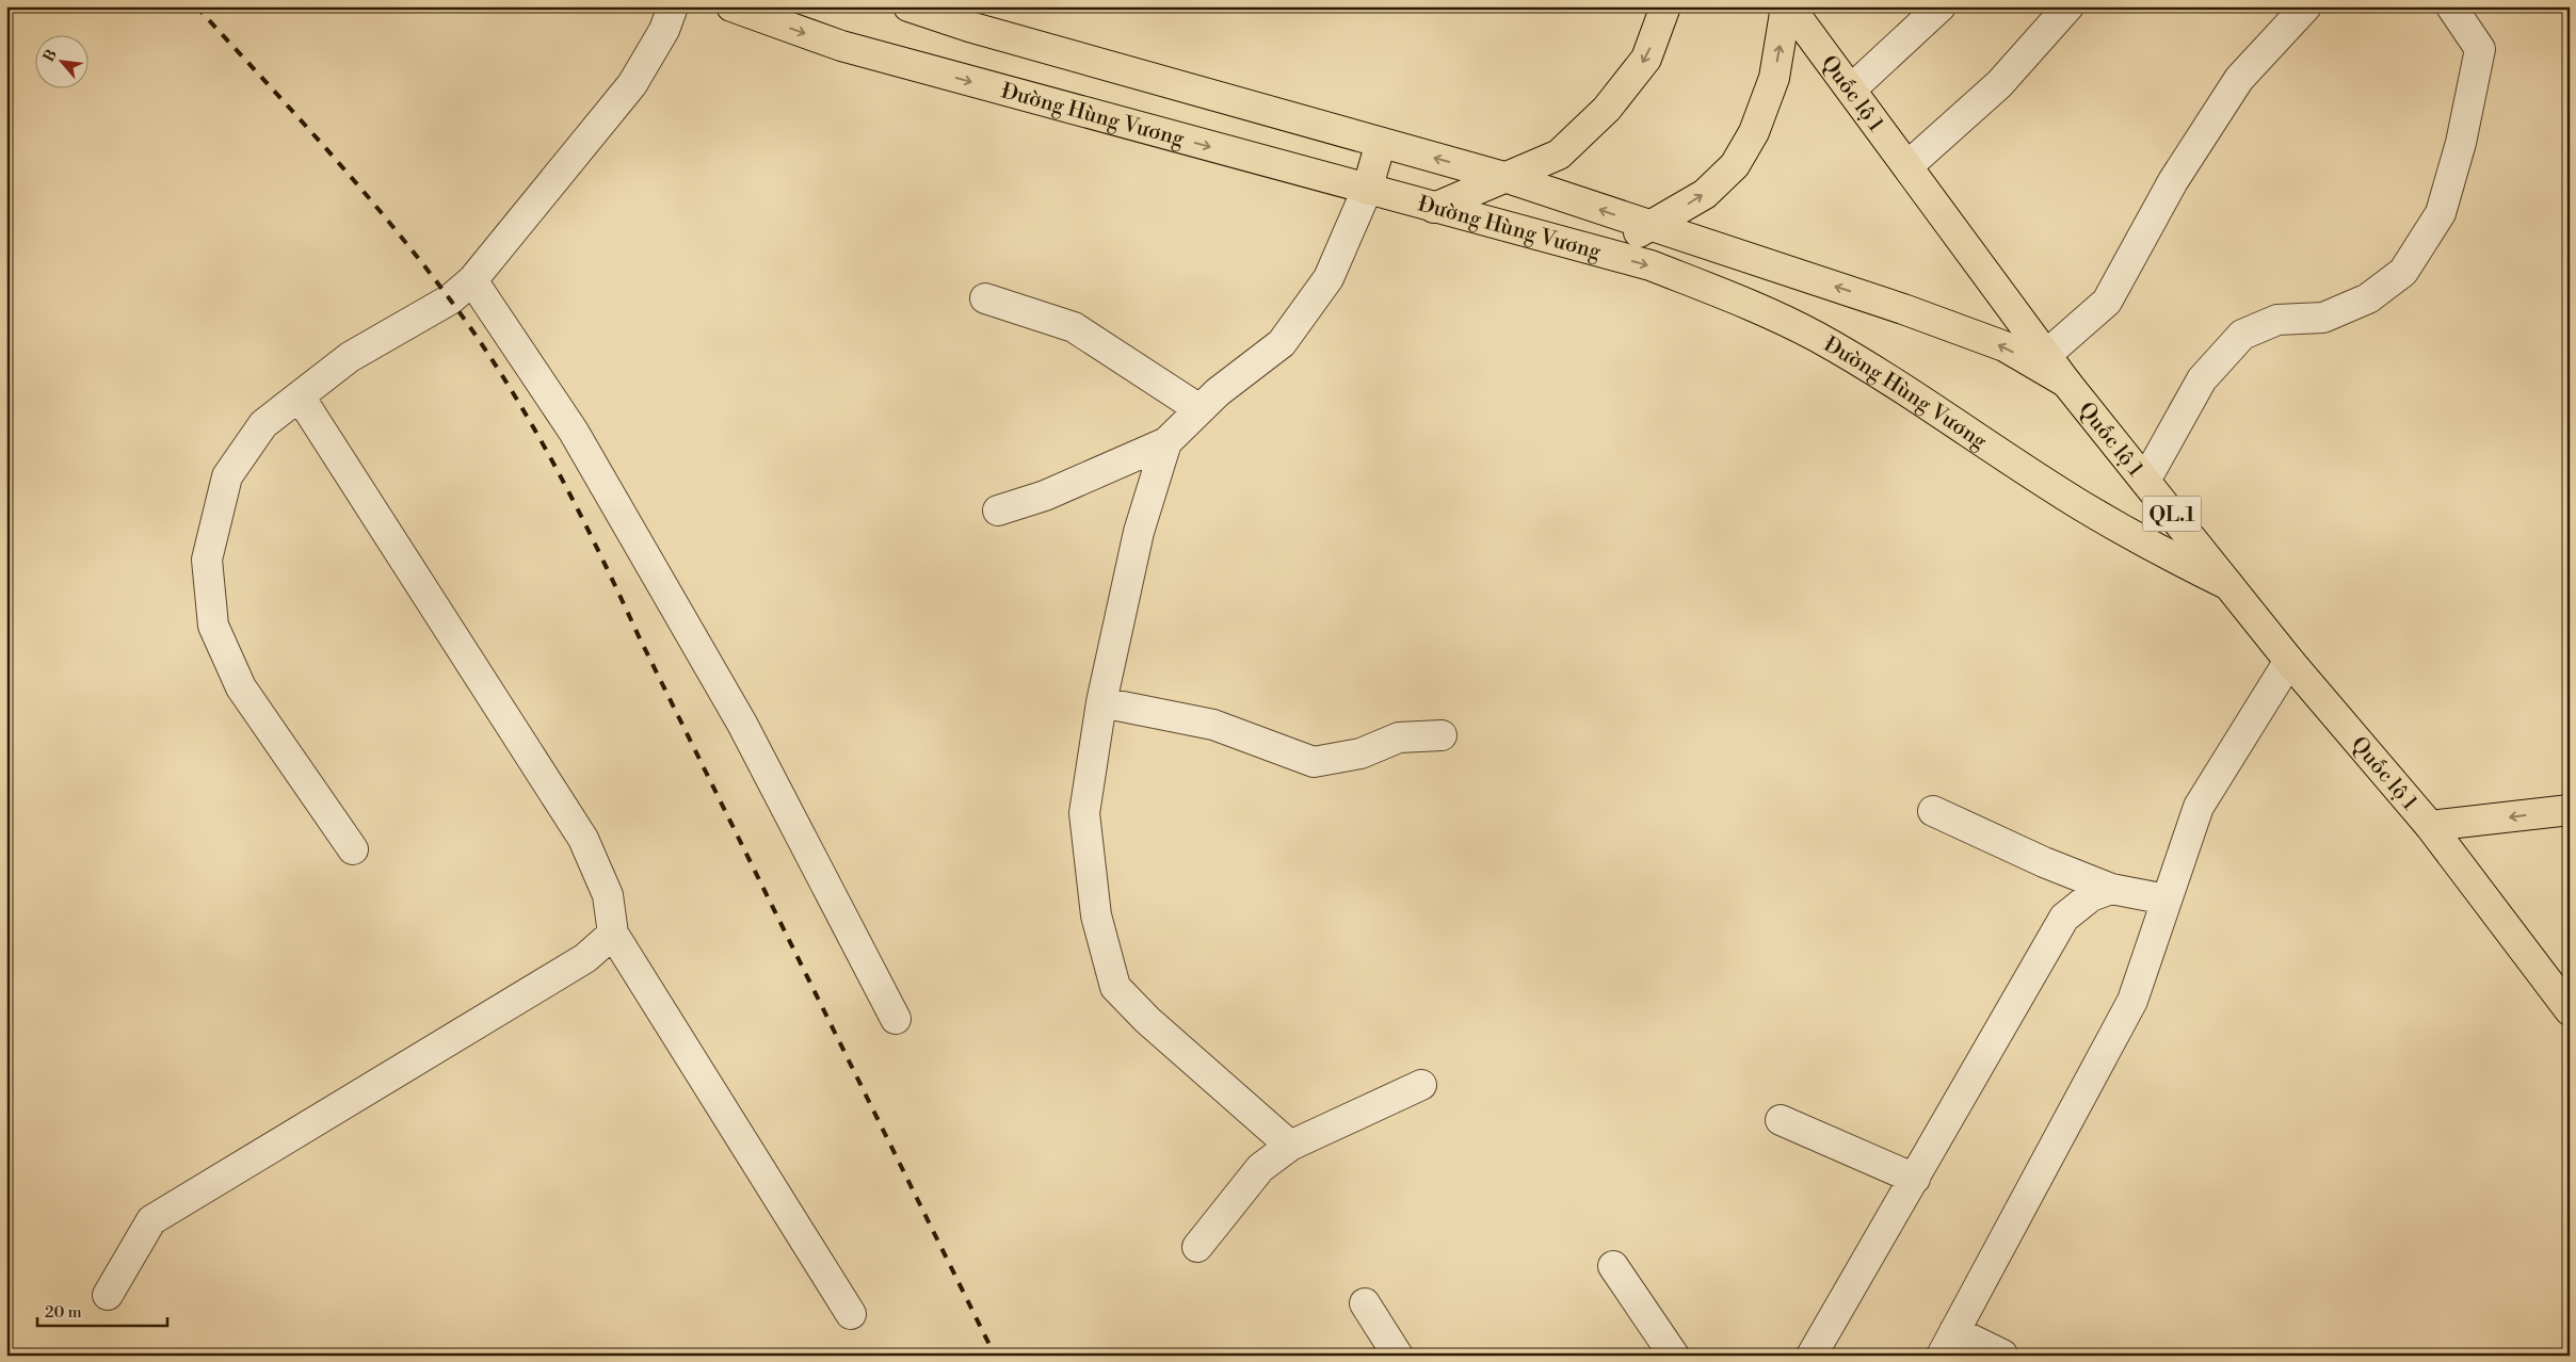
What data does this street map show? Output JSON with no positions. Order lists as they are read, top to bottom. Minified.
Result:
{"streets":{"main road":["Quốc lộ 1","Đường Hùng Vương","QL.1"]},"crossings":[["Quốc lộ 1","Đường Hùng Vương"]],"scale_bar":"20 m","north":"top left"}
